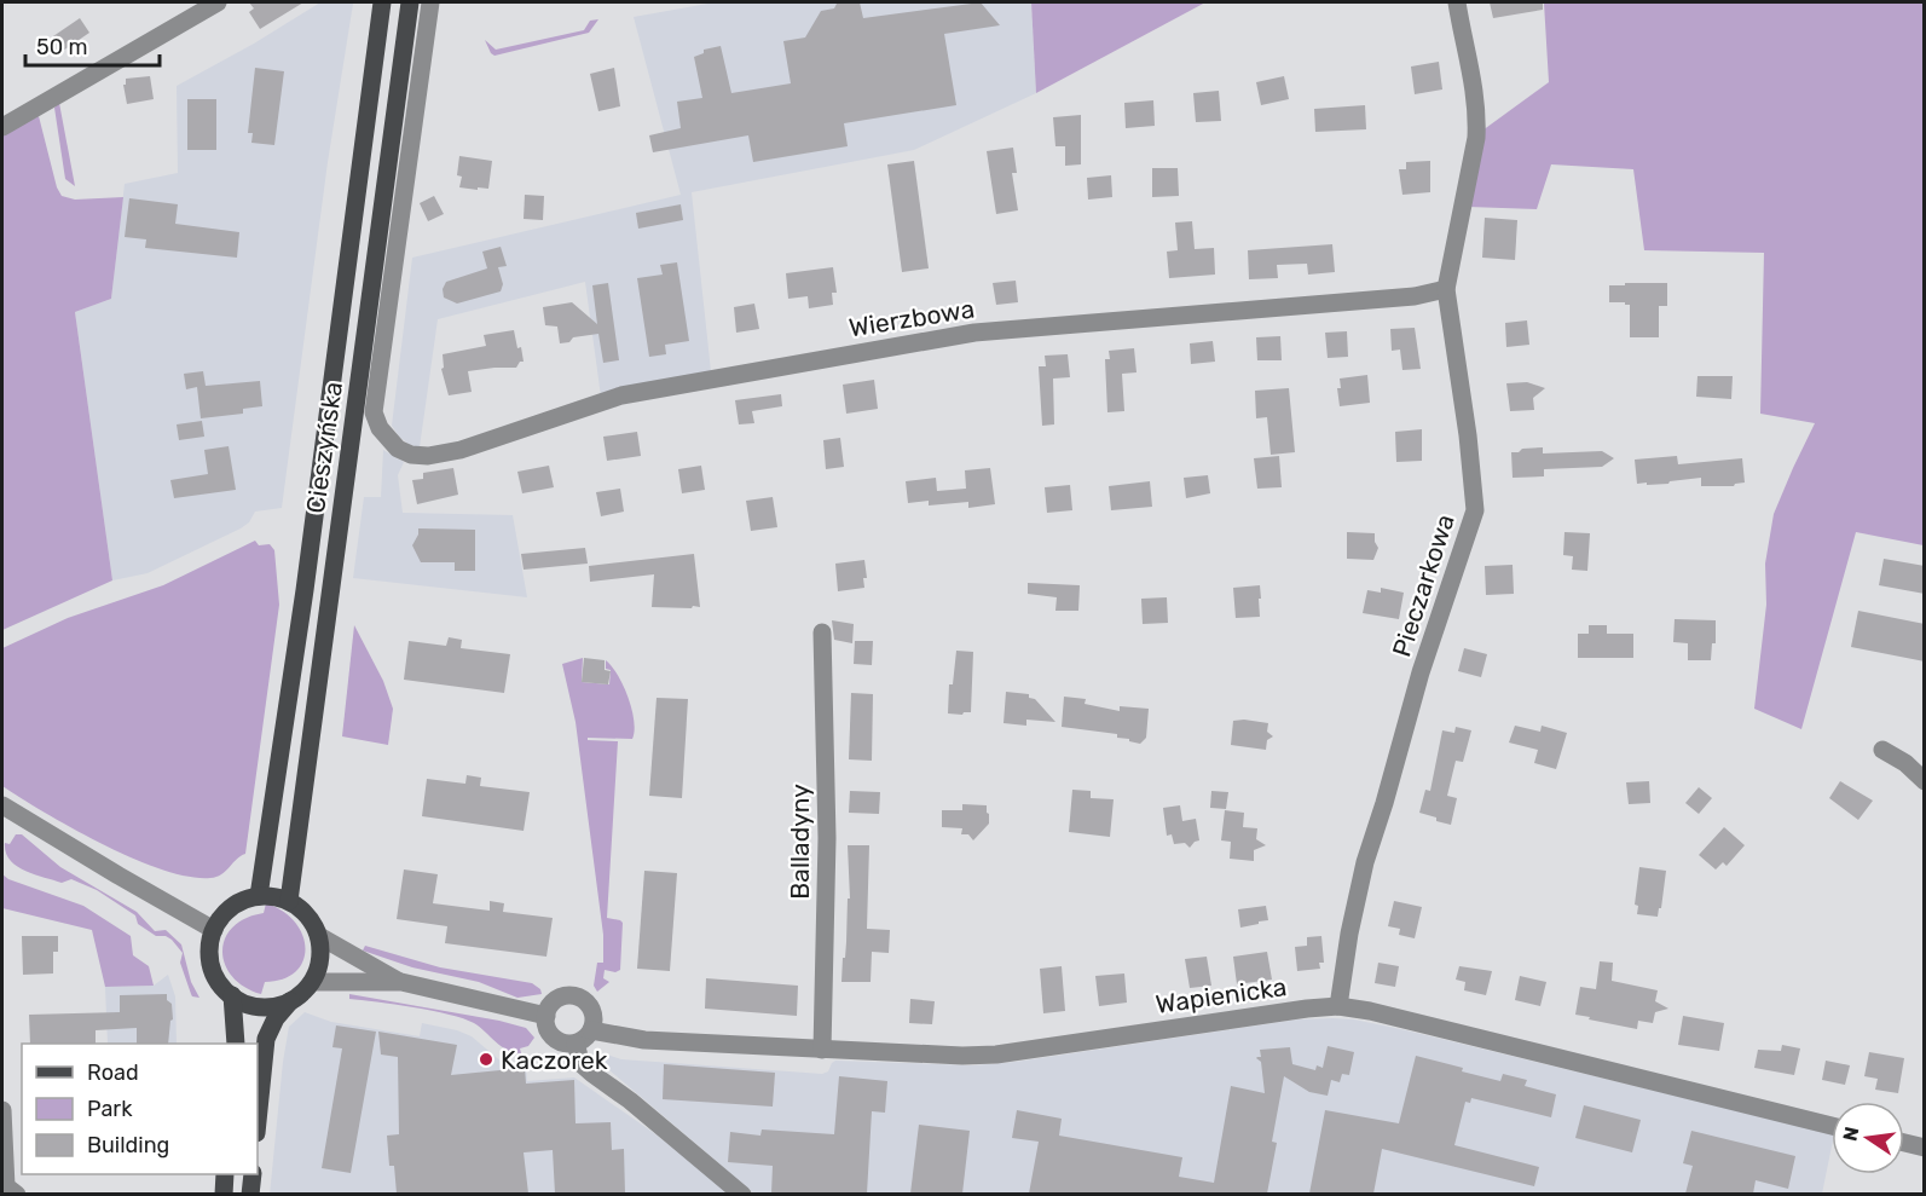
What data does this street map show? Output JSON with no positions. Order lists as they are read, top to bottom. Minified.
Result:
{"streets":{"main road":["Cieszyńska"],"street":["Wierzbowa","Pieczarkowa","Balladyny","Wapienicka"]},"crossings":[["Wierzbowa","Pieczarkowa"],["Pieczarkowa","Wapienicka"],["Balladyny","Wapienicka"]],"places":["Kaczorek"],"legend":["Road","Park","Building"],"scale_bar":"50 m","north":"left"}
